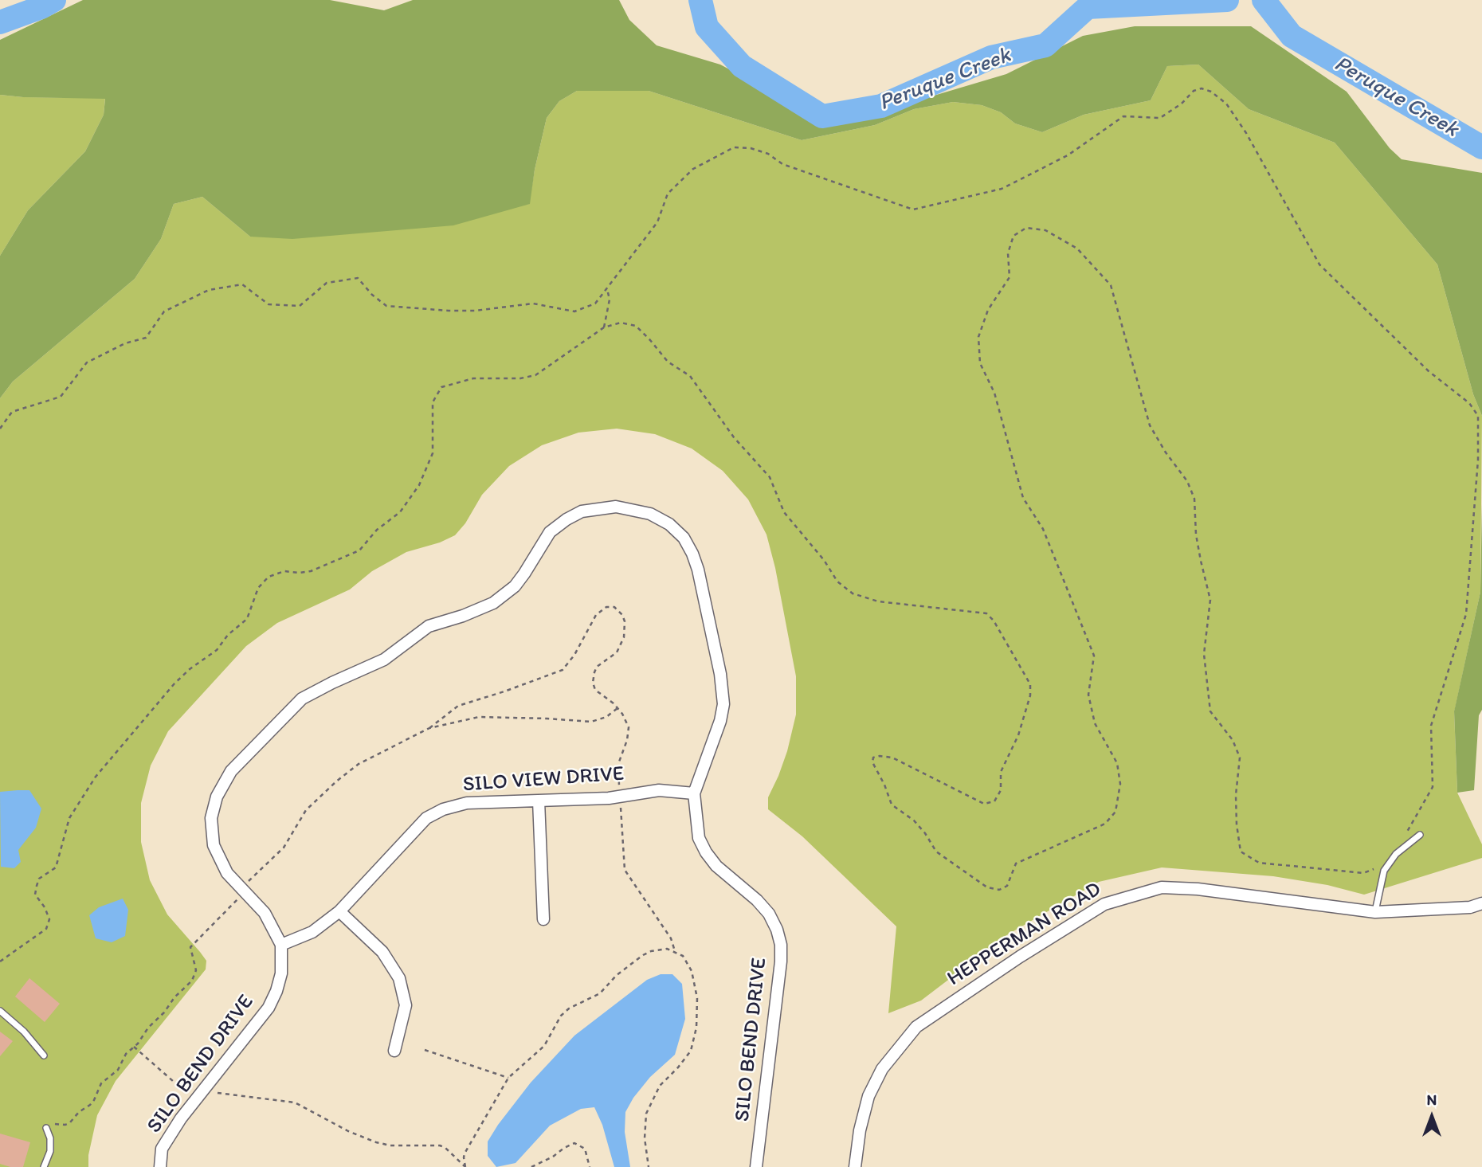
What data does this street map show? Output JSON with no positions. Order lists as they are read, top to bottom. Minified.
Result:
{"streets":{"street":["SILO VIEW DRIVE","HEPPERMAN ROAD","SILO BEND DRIVE"]},"crossings":[["SILO VIEW DRIVE","SILO BEND DRIVE"]],"water":["Peruque Creek"],"north":"top"}
